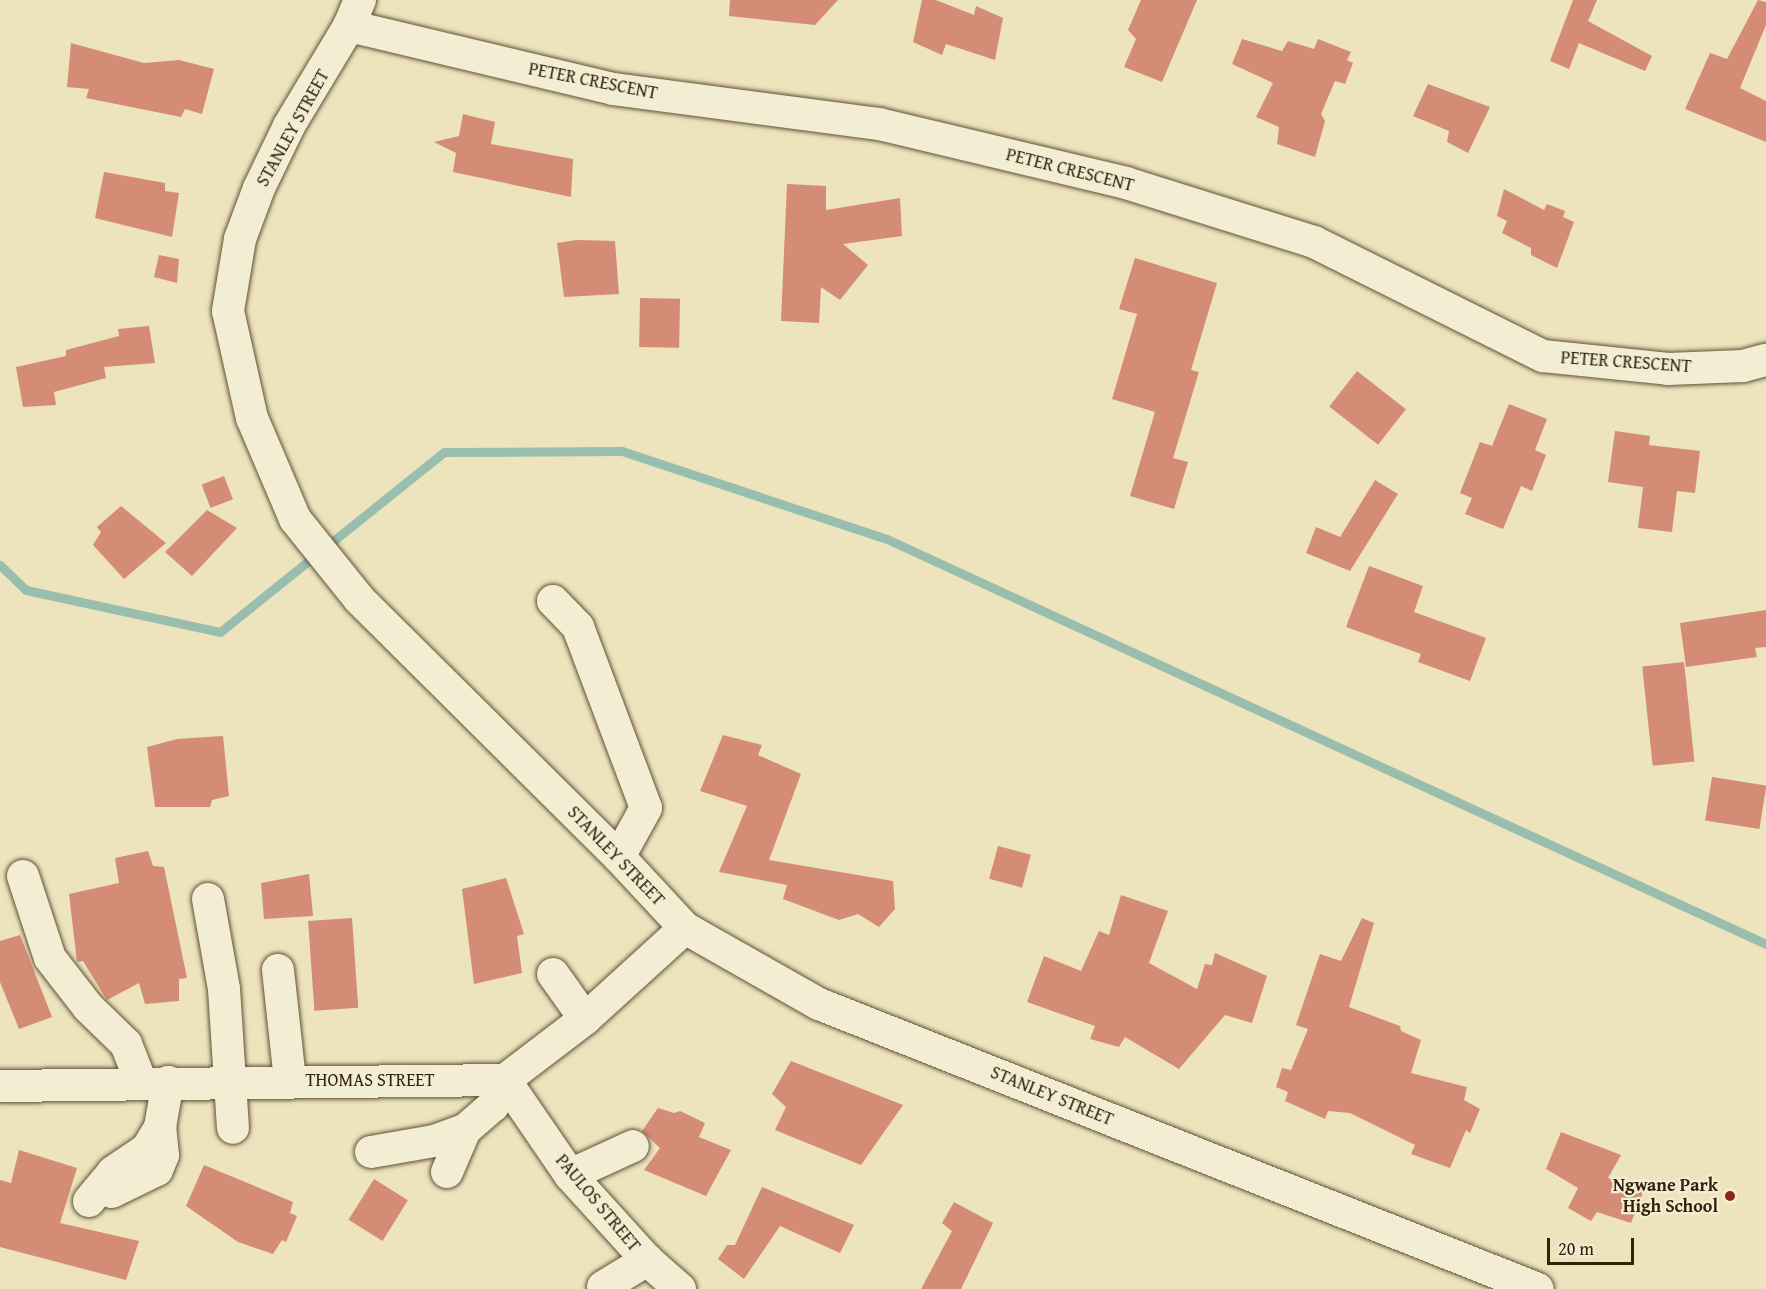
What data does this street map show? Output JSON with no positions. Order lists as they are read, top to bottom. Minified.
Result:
{"streets":{"street":["PETER CRESCENT","STANLEY STREET","THOMAS STREET","PAULOS STREET"]},"crossings":[["PETER CRESCENT","STANLEY STREET"],["THOMAS STREET","PAULOS STREET"]],"places":["Ngwane Park High School"],"scale_bar":"20 m"}
